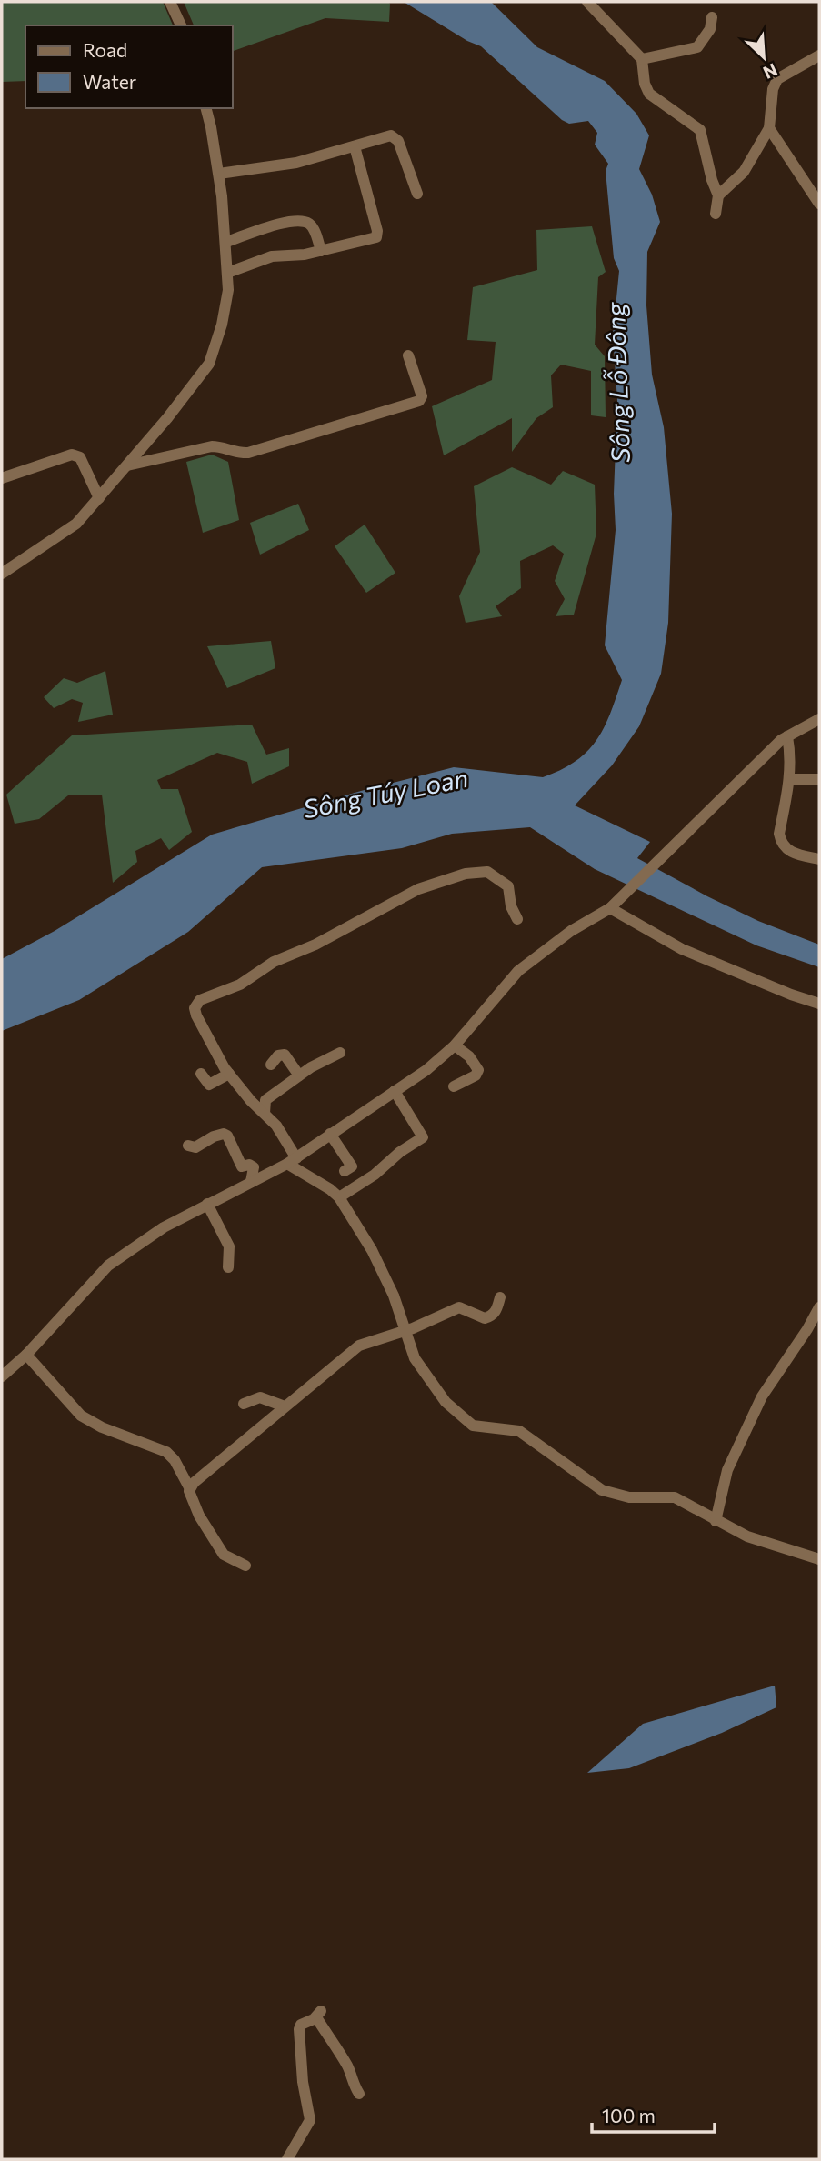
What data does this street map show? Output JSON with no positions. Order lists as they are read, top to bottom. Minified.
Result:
{"water":["Sông Lỗ Đông","Sông Túy Loan"],"legend":["Road","Water"],"scale_bar":"100 m","north":"bottom right"}
